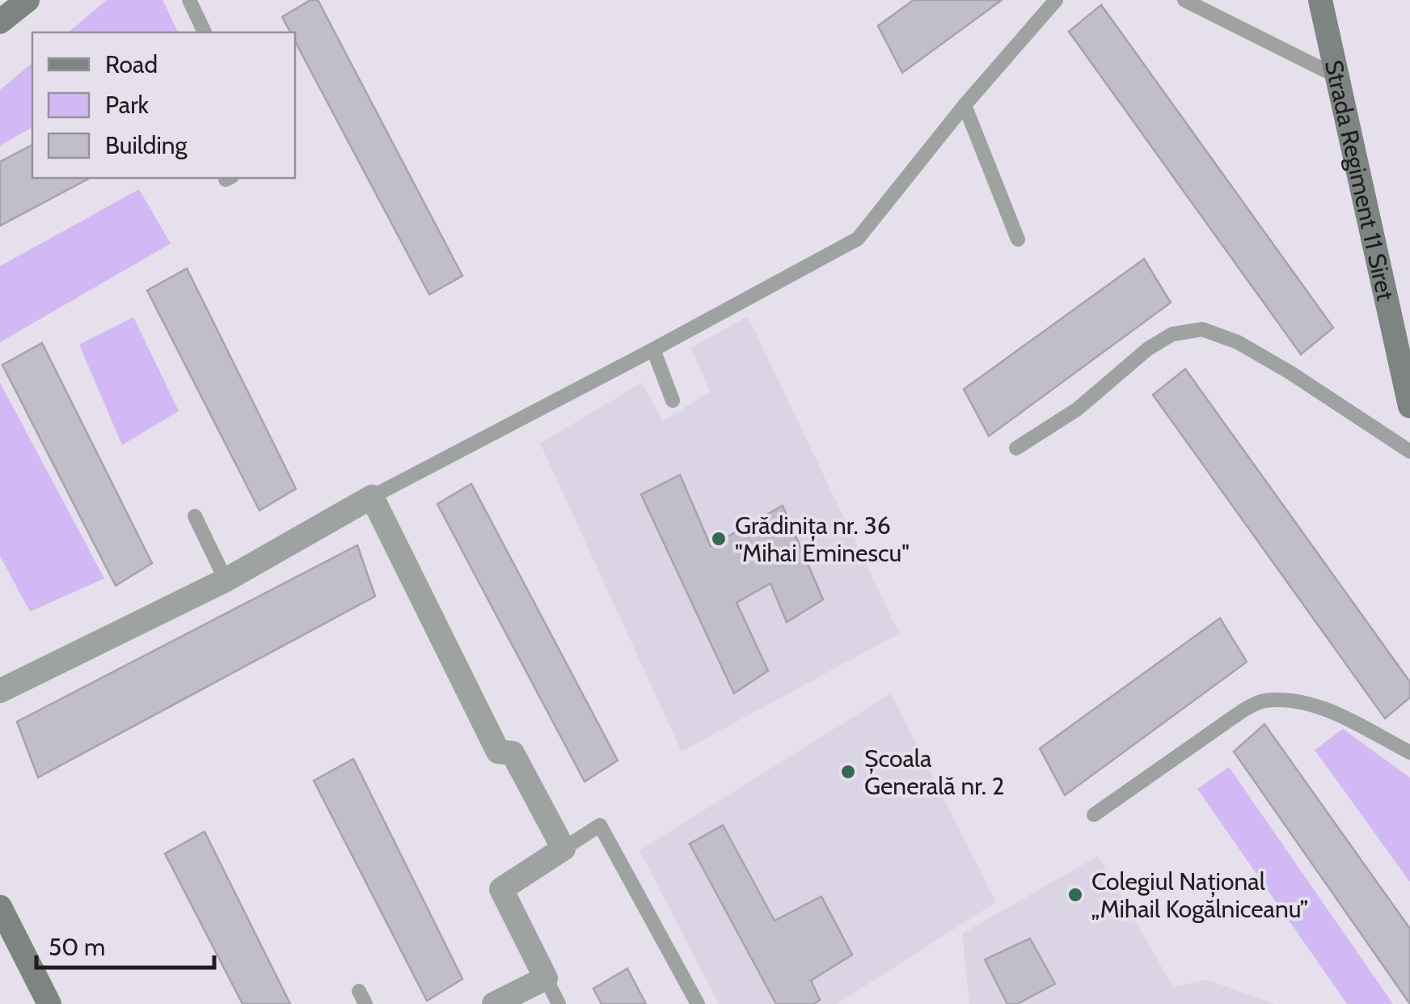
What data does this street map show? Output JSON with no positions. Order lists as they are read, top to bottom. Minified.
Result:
{"streets":{"street":["Strada Regiment 11 Siret"]},"places":["Grădinița nr. 36 \"Mihai Eminescu\"","Școala Generală nr. 2","Colegiul Național „Mihail Kogălniceanu”"],"legend":["Road","Park","Building"],"scale_bar":"50 m"}
